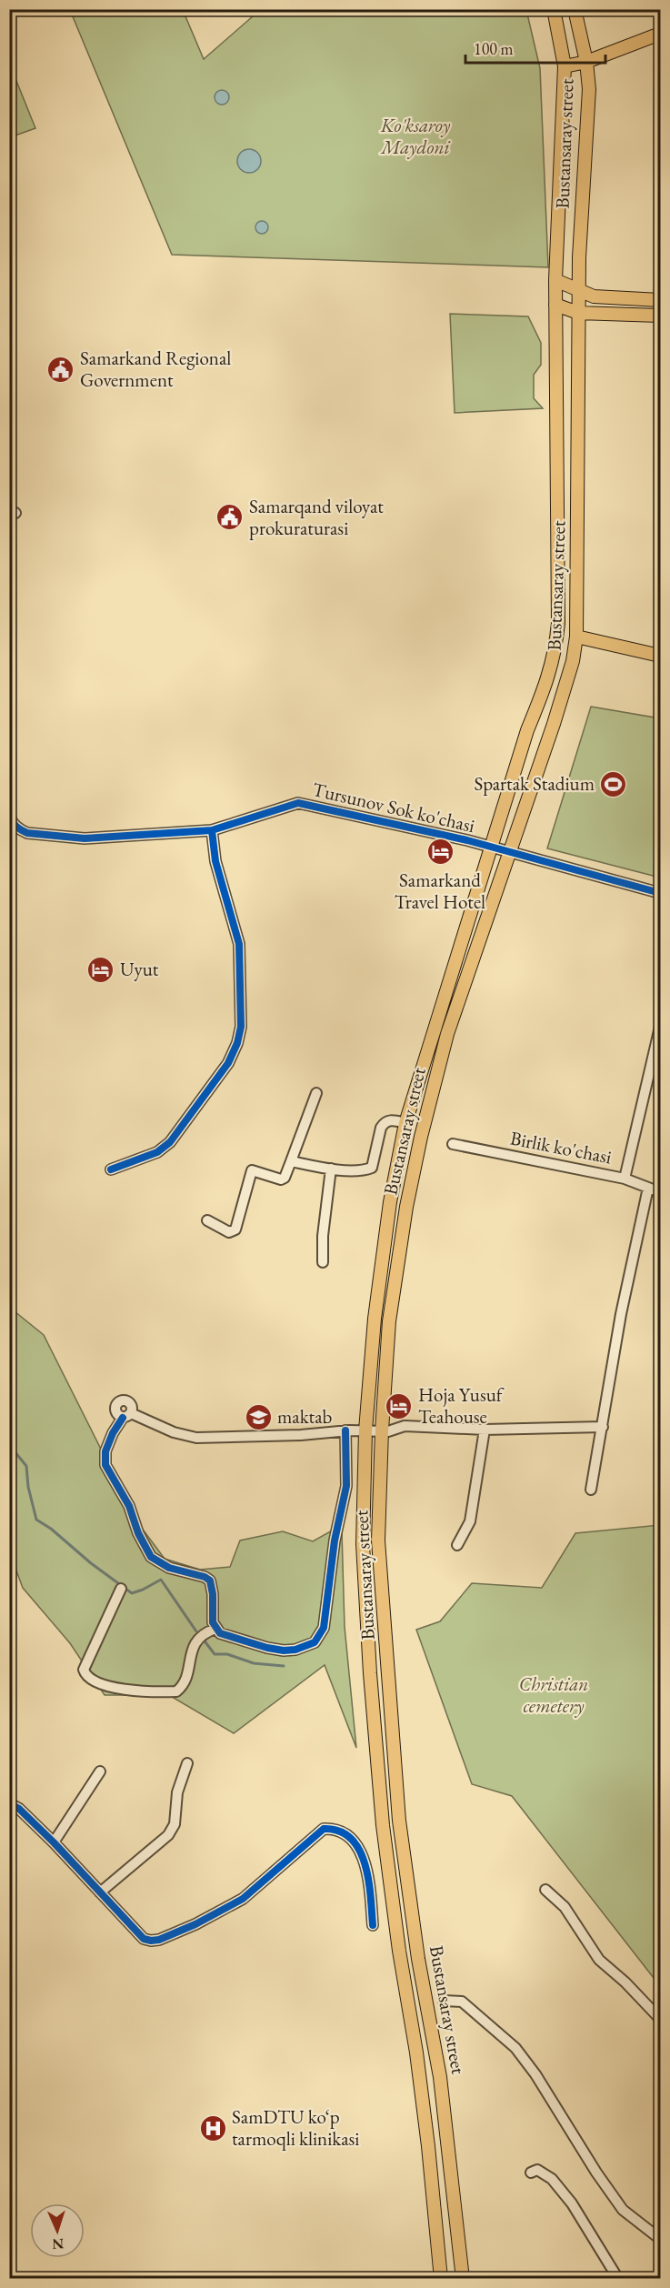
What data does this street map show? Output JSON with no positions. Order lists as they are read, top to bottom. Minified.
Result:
{"streets":{"main road":["Bustansaray street"],"street":["Tursunov Sok ko'chasi","Birlik ko'chasi"]},"crossings":[["Bustansaray street","Tursunov Sok ko'chasi"]],"parks":["Ko'ksaroy Maydoni","Christian cemetery"],"places":{"public building":["Samarkand Regional Government","Samarqand viloyat prokuraturasi"],"sports":["Spartak Stadium"],"hotel":["Samarkand Travel Hotel","Uyut","Hoja Yusuf Teahouse"],"school or university":["maktab"],"hospital":["SamDTU ko‘p tarmoqli klinikasi"]},"scale_bar":"100 m","north":"bottom"}
